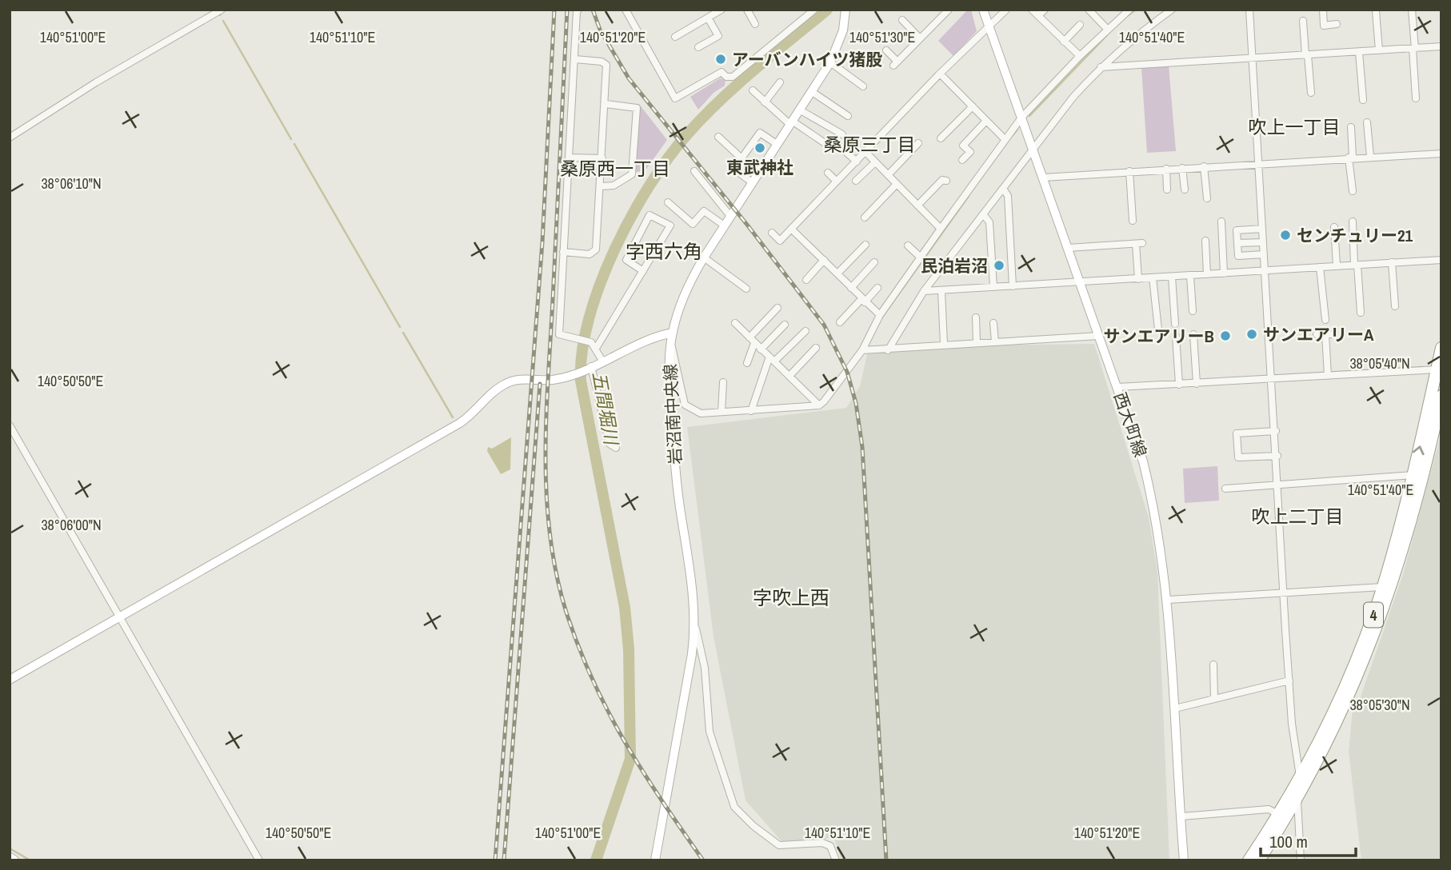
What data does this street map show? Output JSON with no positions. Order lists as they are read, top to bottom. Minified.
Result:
{"streets":{"highway":["4"],"street":["岩沼南中央線","西大町線"]},"districts":["吹上一丁目","桑原三丁目","桑原西一丁目","字西六角","吹上二丁目","字吹上西"],"water":["五間堀川"],"places":["アーバンハイツ猪股","東武神社","センチュリー21","民泊岩沼","サンエアリーA","サンエアリーB"],"scale_bar":"100 m","coordinates":["140°51'30\"E","140°51'00\"E","140°51'10\"E","140°51'20\"E","140°51'40\"E","38°06'10\"N","38°05'40\"N","140°50'50\"E","38°06'00\"N","38°05'30\"N"]}
